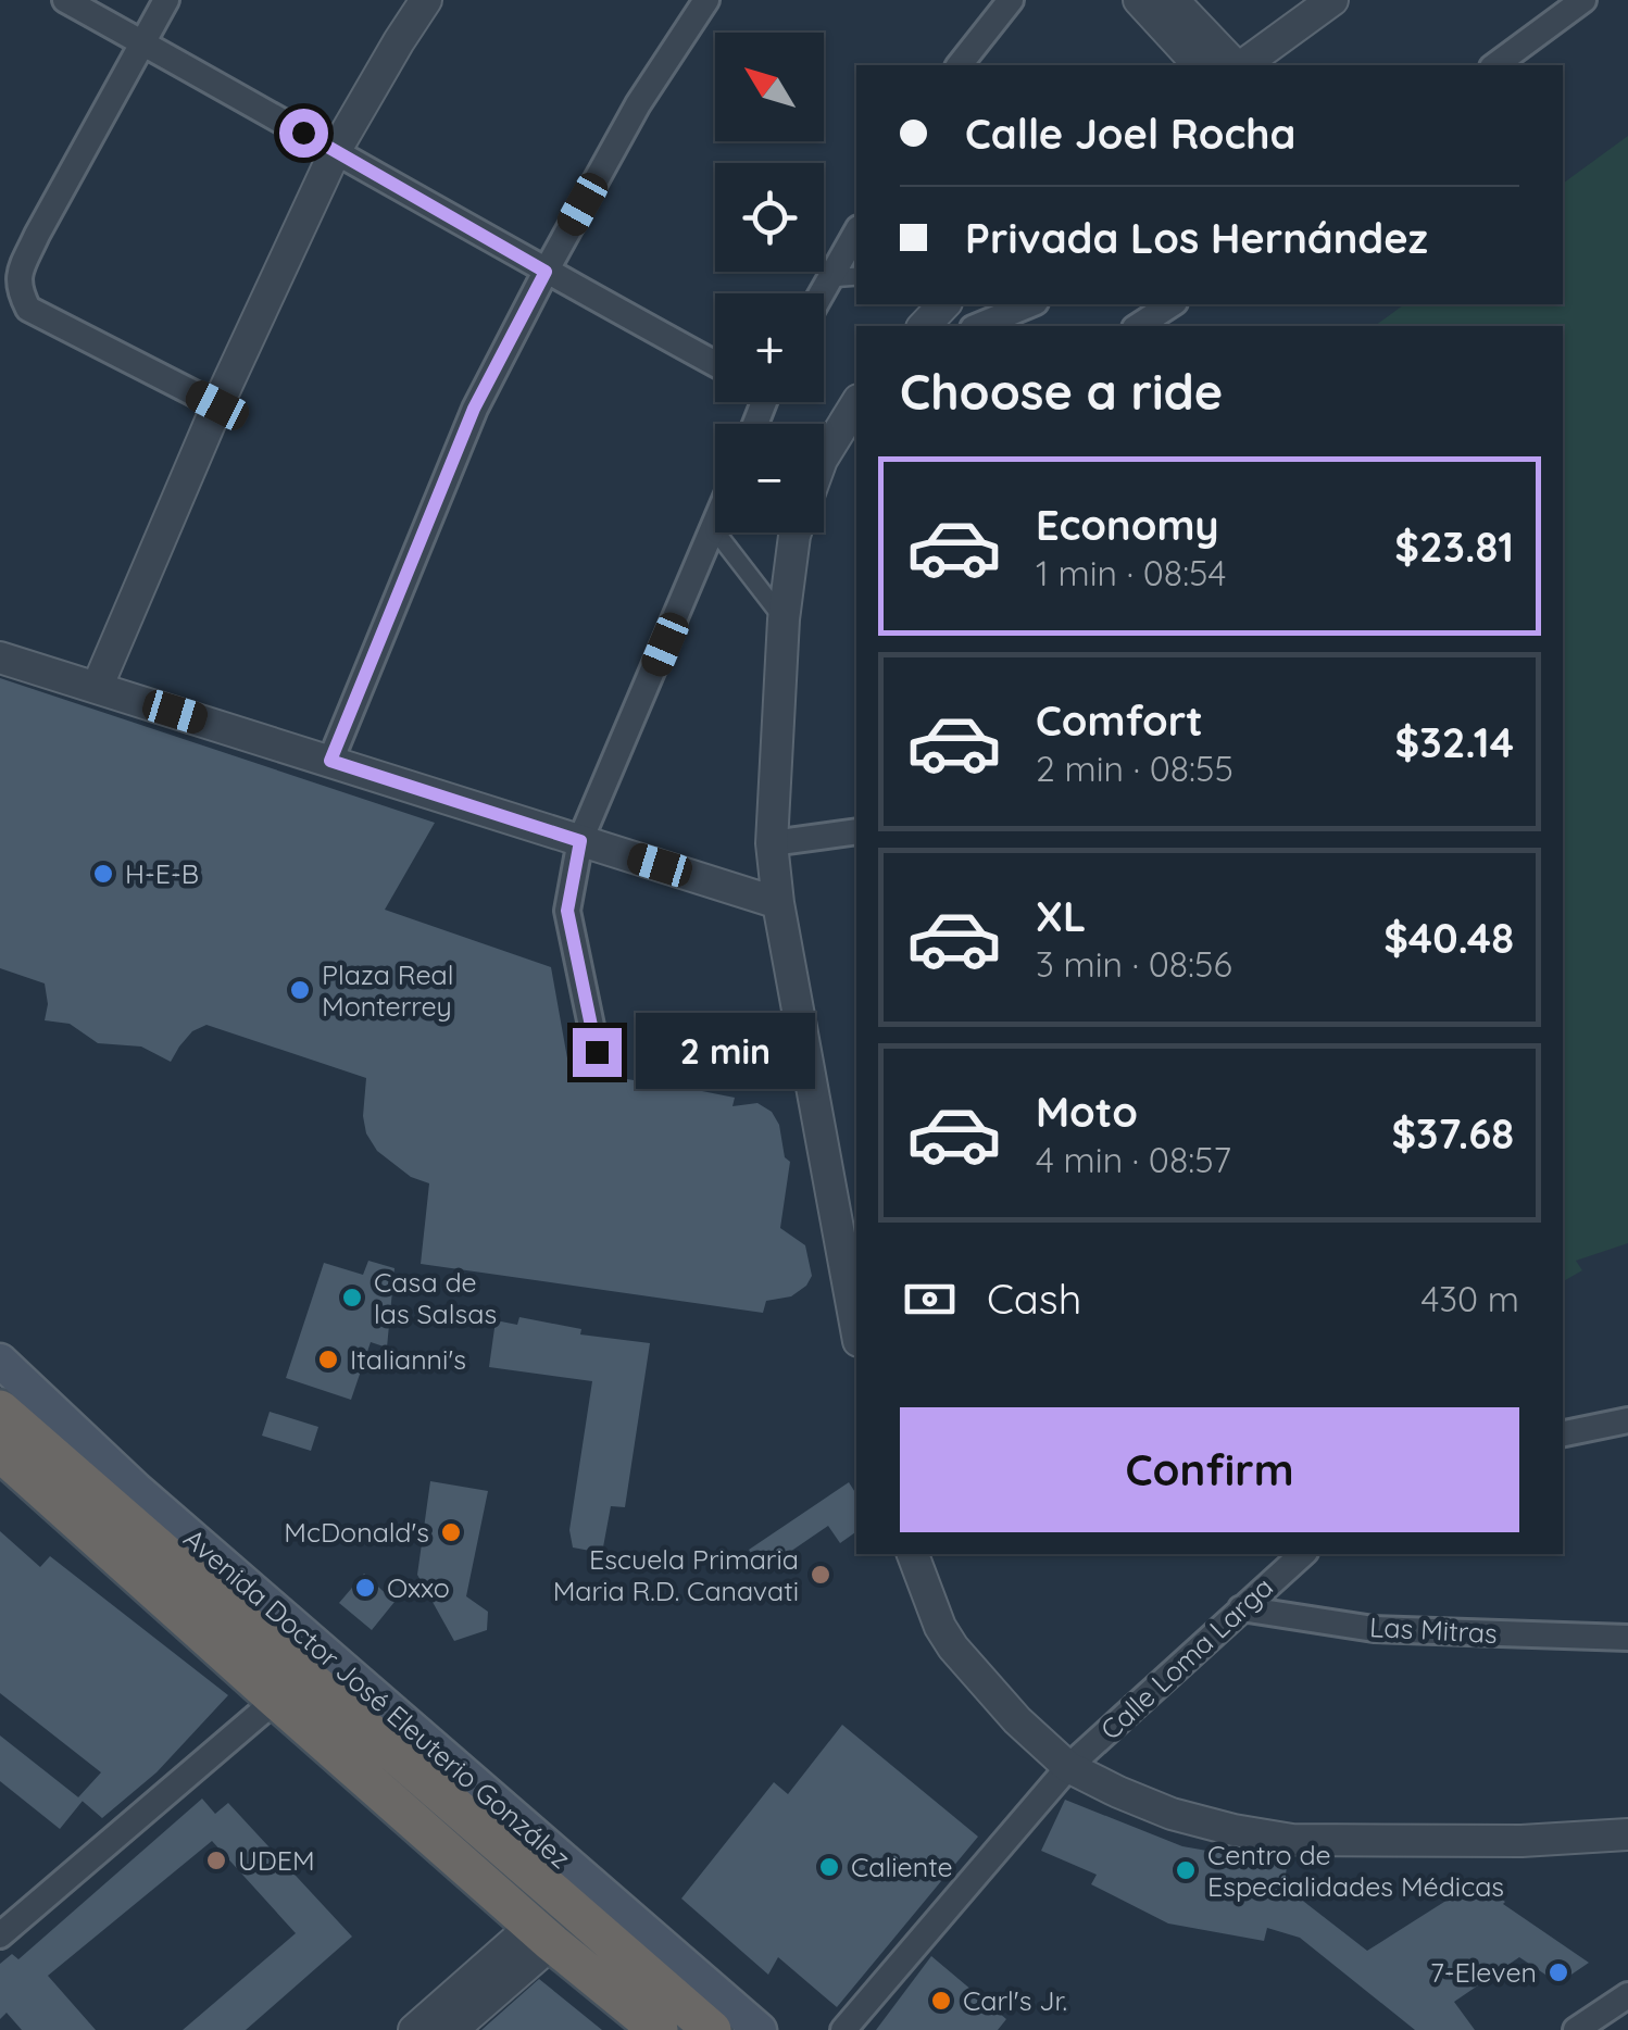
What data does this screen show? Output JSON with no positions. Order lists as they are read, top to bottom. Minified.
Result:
{"streets":{"highway":["Avenida Doctor José Eleuterio González"],"street":["Las Mitras","Calle Loma Larga"]},"crossings":[["Las Mitras","Calle Loma Larga"]],"places":["H-E-B","Plaza Real Monterrey","Casa de las Salsas","Italianni's","McDonald's","Escuela Primaria Maria R.D. Canavati","Oxxo","UDEM","Caliente","Centro de Especialidades Médicas","7-Eleven","Carl's Jr."],"north":"top left","page":{"map_buttons":["+","−"],"banner":["Calle Joel Rocha","Privada Los Hernández"],"heading":"Choose a ride","list":[{"name":"Economy","note":"1 min · 08:54","value":"$23.81"},{"name":"Comfort","note":"2 min · 08:55","value":"$32.14"},{"name":"XL","note":"3 min · 08:56","value":"$40.48"},{"name":"Moto","note":"4 min · 08:57","value":"$37.68"}],"bubble":"2 min","pay":["Cash","430 m"],"buttons":"Confirm"}}
